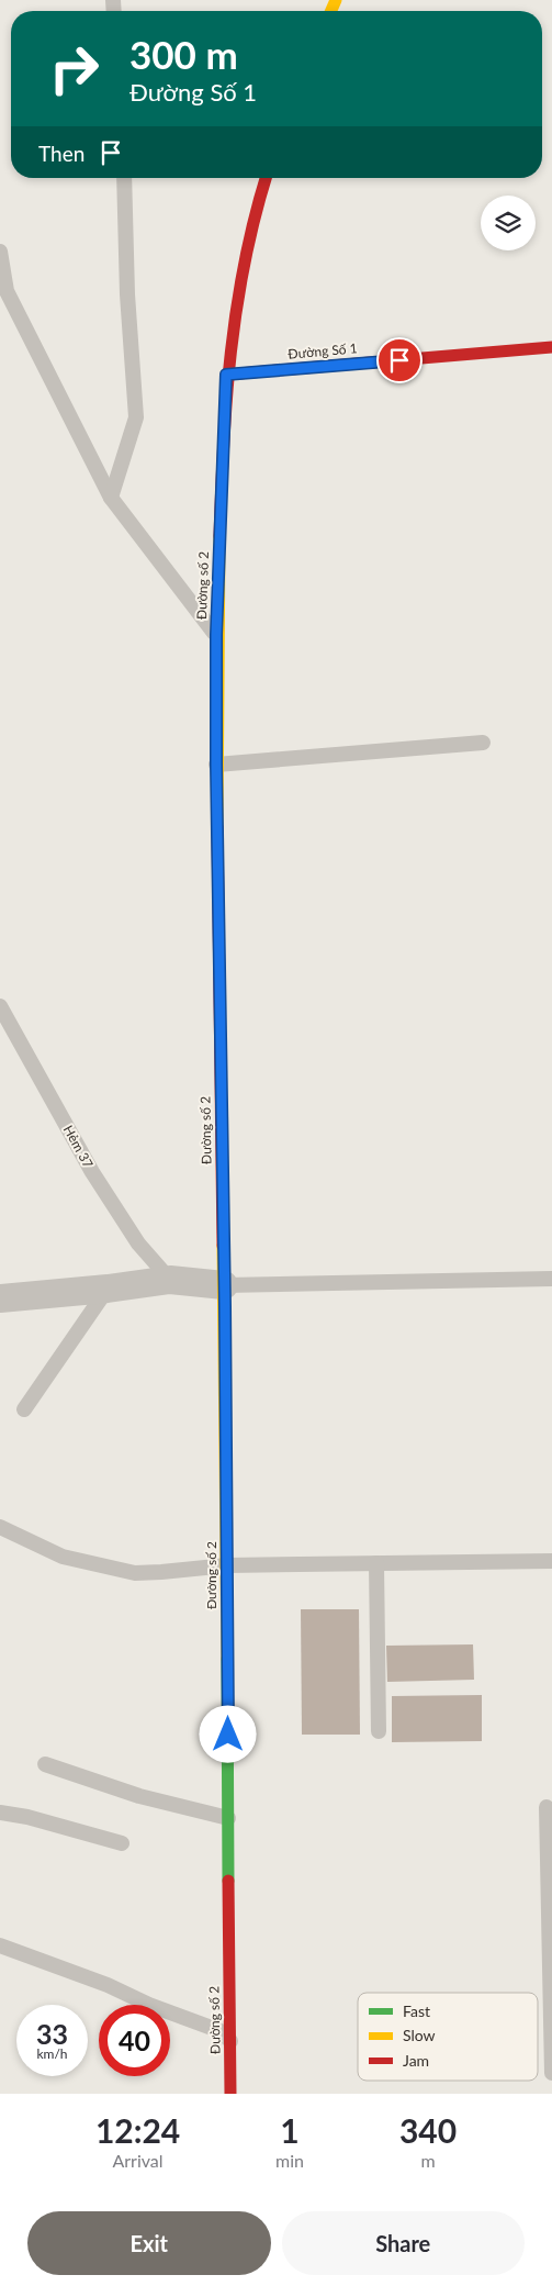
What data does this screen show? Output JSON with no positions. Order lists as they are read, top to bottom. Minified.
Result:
{"streets":{"street":["Đường Số 1","Đường số 2"],"lane":["Hẻm 37"]},"crossings":[["Đường Số 1","Đường số 2"]],"legend":["Fast","Slow","Jam"],"page":{"turn":["300 m","Đường Số 1"],"then":"Then","speed":"33 km/h","limit":"40","eta":["12:24","Arrival","1","min","340","m"],"buttons":["Exit","Share"]}}
